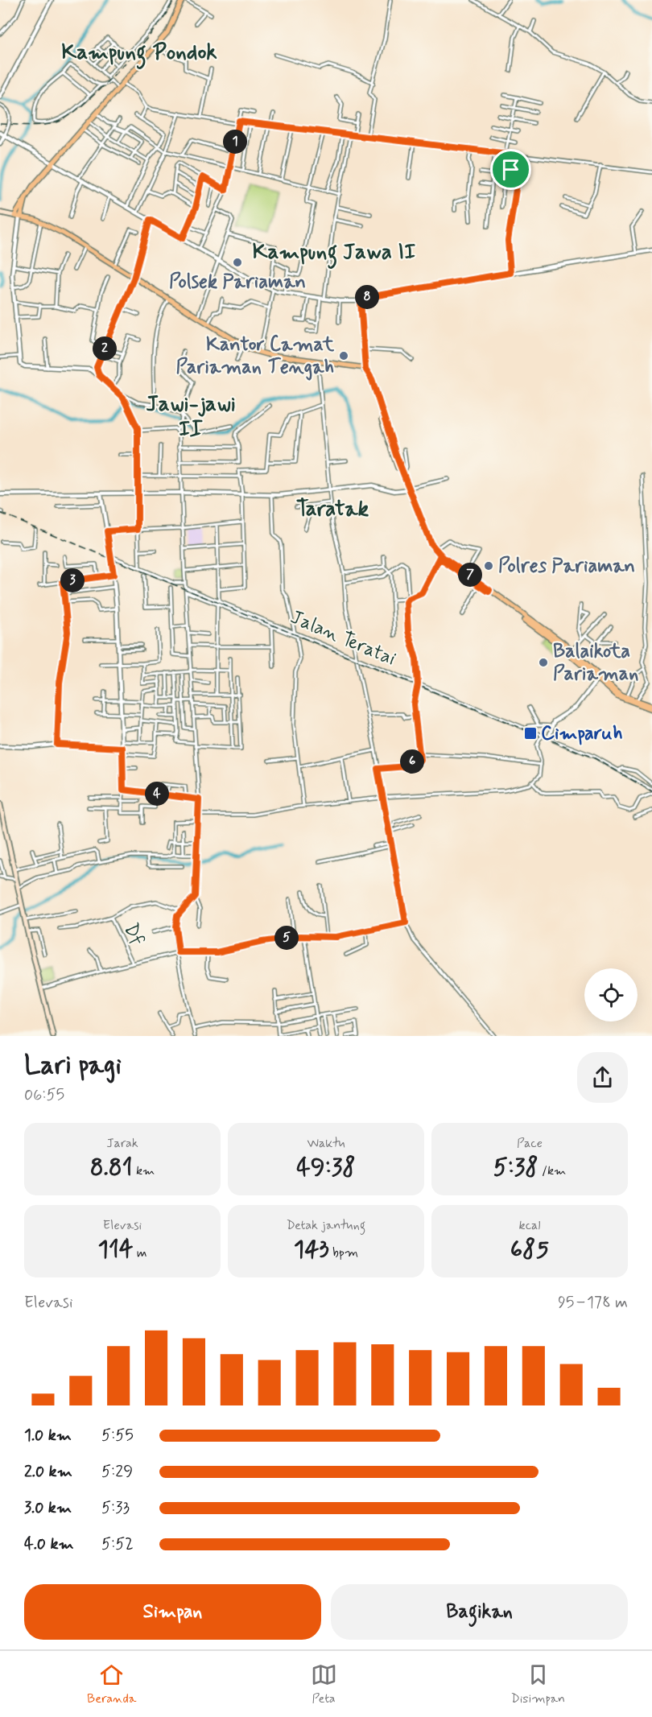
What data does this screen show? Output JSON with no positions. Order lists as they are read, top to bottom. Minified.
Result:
{"streets":{"street":["Jalan Teratai","Df"]},"districts":["Kampung Pondok","Kampung Jawa II","Jawi-jawi II","Taratak"],"places":{"other":["Polsek Pariaman","Kantor Camat Pariaman Tengah","Polres Pariaman","Balaikota Pariaman"],"transit":["Cimparuh"]},"page":{"pins":["1","8","2","7","3","6","4","5"],"heading":["Lari pagi","06:55"],"stats":[["Jarak","8.81 km"],["Waktu","49:38"],["Pace","5:38 /km"],["Elevasi","114 m"],["Detak jantung","143 bpm"],["kcal","685"]],"chart":["Elevasi","95–178 m"],"list":[{"name":"1.0 km","note":"5:55"},{"name":"2.0 km","note":"5:29"},{"name":"3.0 km","note":"5:33"},{"name":"4.0 km","note":"5:52"}],"buttons":["Simpan","Bagikan"],"tabs":["Beranda","Peta","Disimpan"]}}
